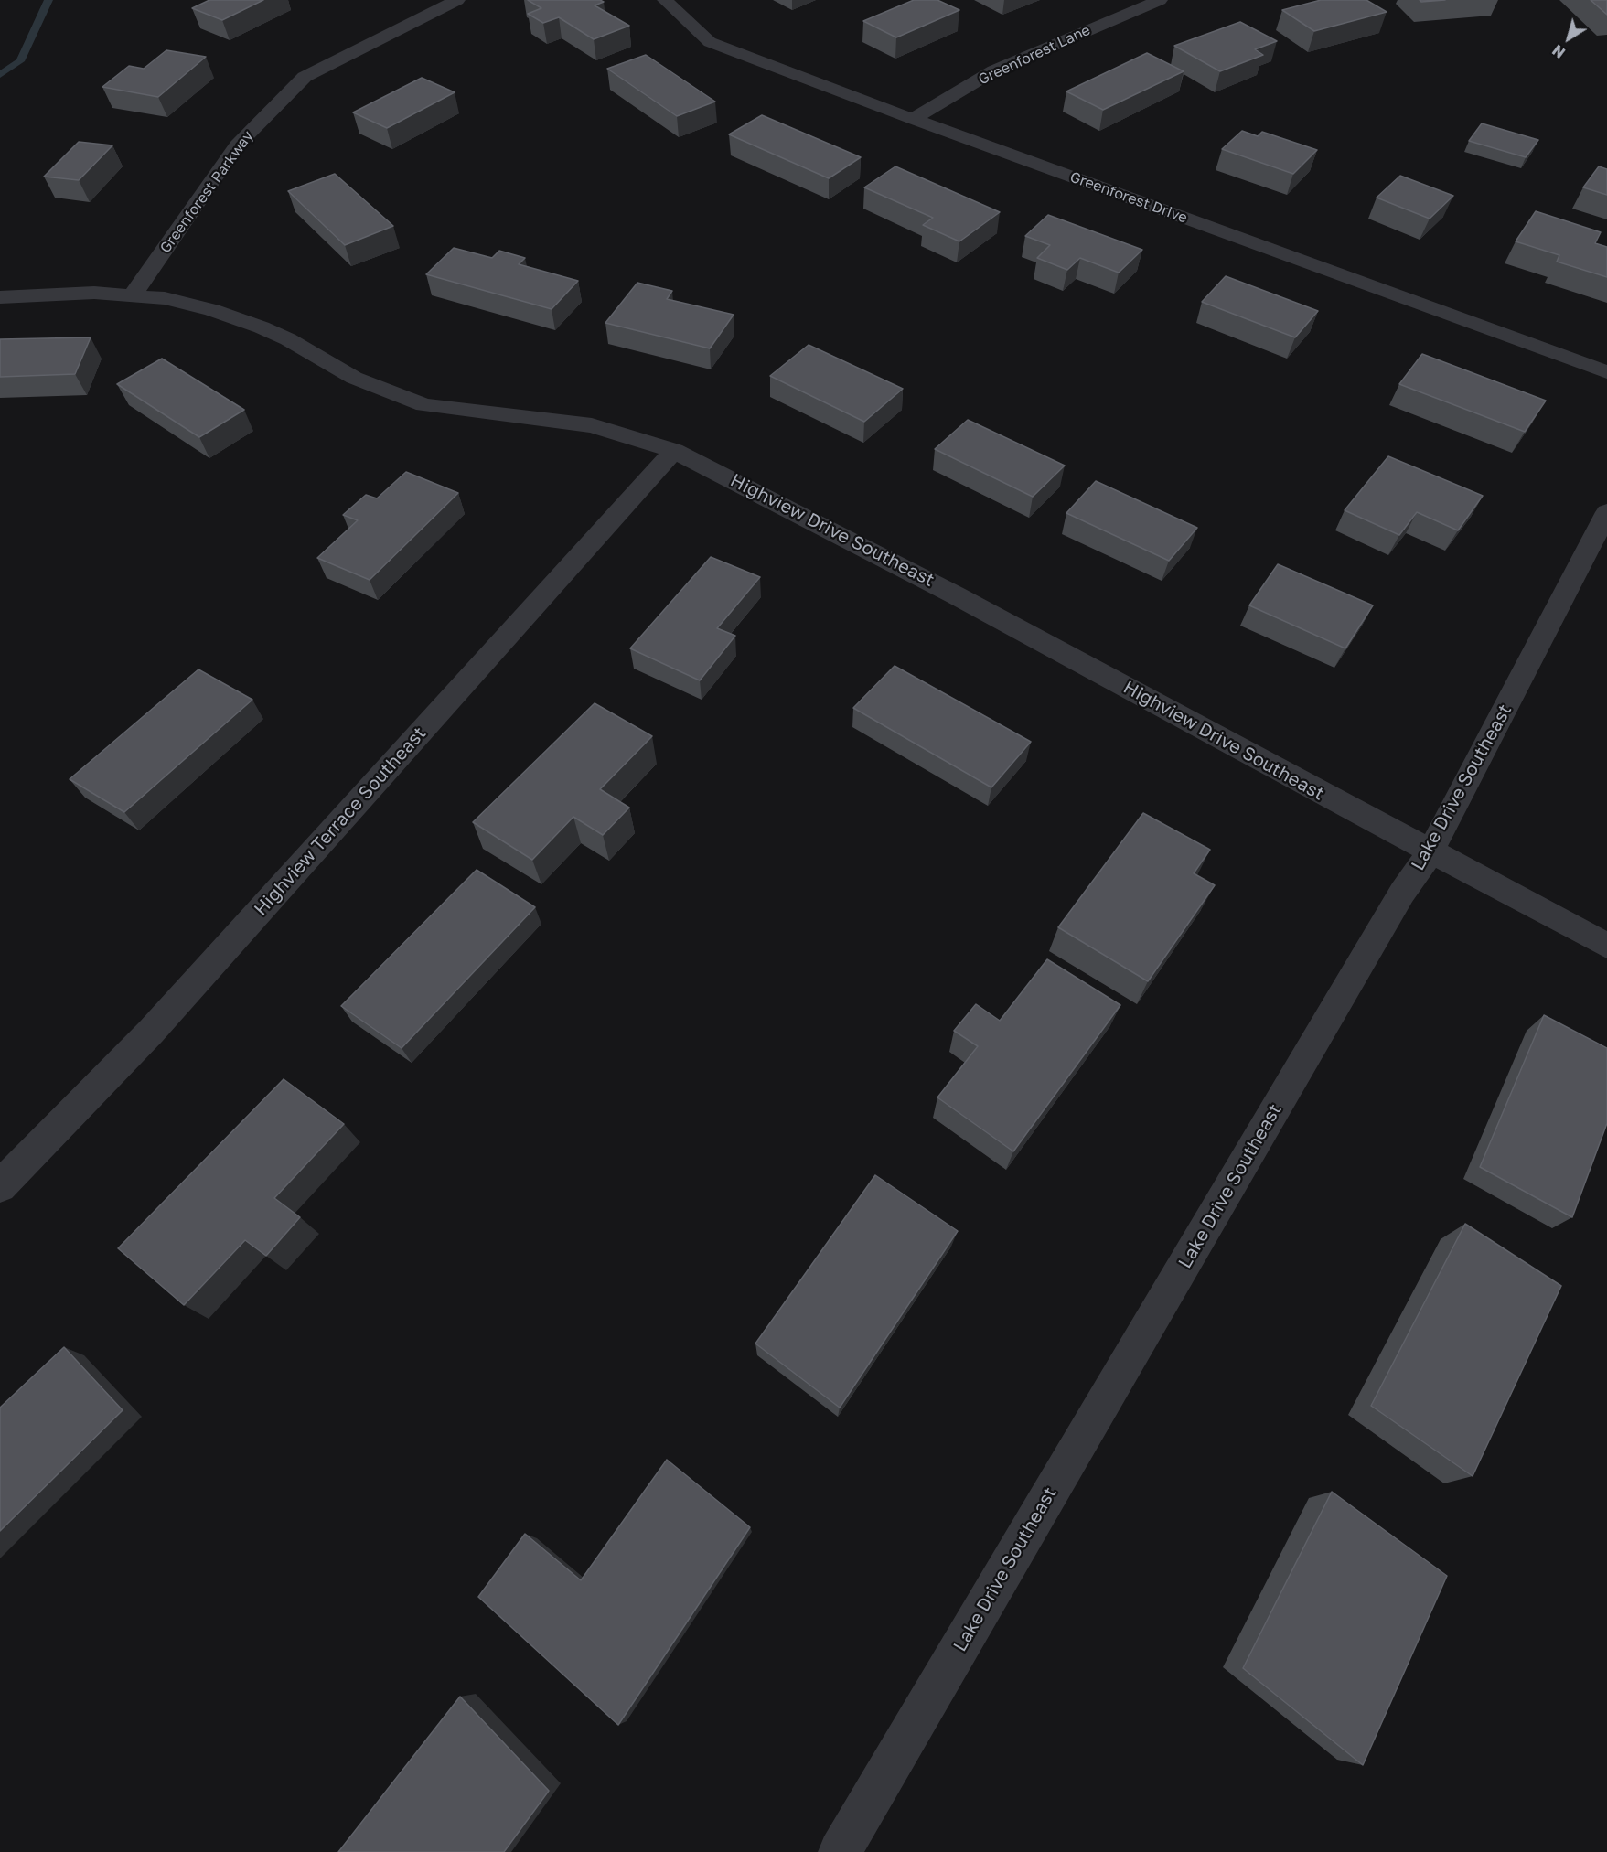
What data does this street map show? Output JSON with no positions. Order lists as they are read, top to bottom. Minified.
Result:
{"streets":{"street":["Greenforest Lane","Greenforest Parkway","Greenforest Drive","Highview Drive Southeast","Lake Drive Southeast","Highview Terrace Southeast"]},"crossings":[["Greenforest Lane","Greenforest Drive"],["Greenforest Parkway","Highview Drive Southeast"],["Highview Drive Southeast","Lake Drive Southeast"],["Highview Drive Southeast","Highview Terrace Southeast"]],"north":"bottom left"}
